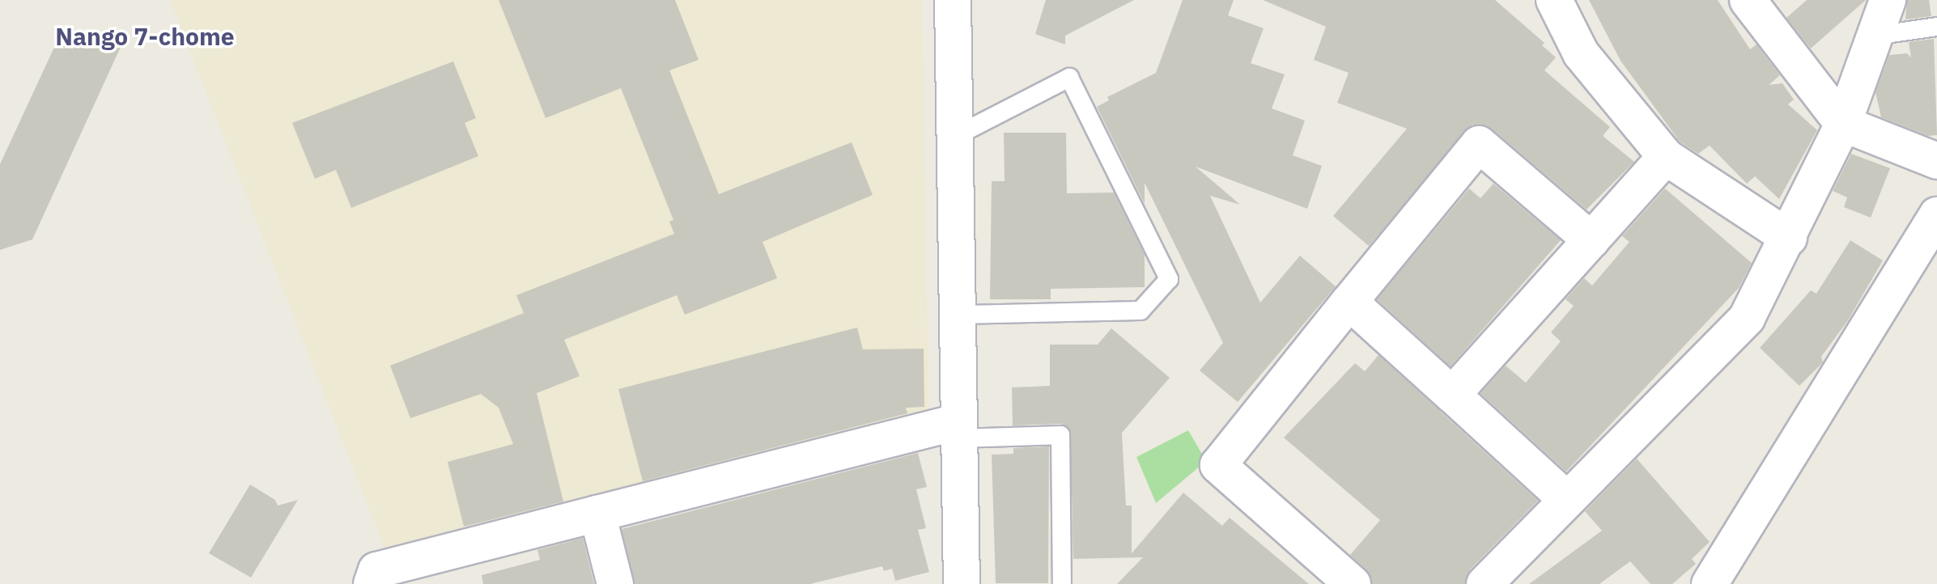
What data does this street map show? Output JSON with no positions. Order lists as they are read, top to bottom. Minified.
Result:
{"districts":["Nango 7-chome"]}
